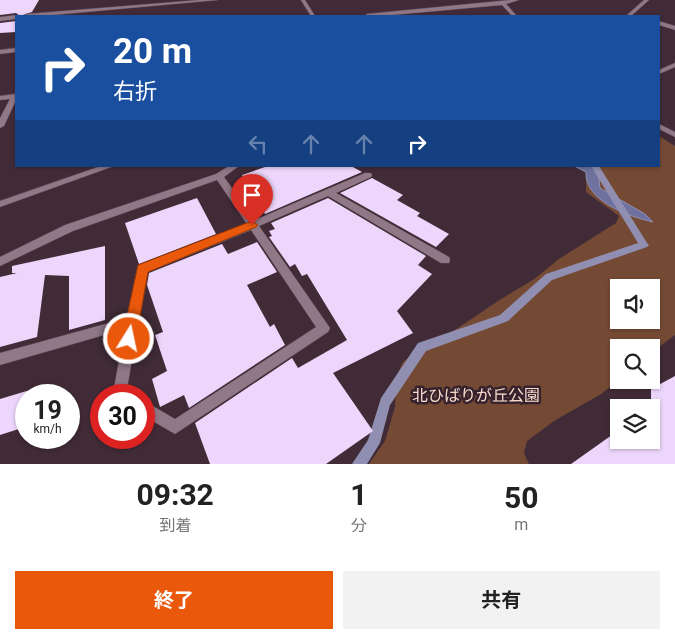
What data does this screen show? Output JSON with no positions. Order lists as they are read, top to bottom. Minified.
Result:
{"parks":["北ひばりが丘公園"],"page":{"turn":["20 m","右折"],"speed":"19 km/h","limit":"30","eta":["09:32","到着","1","分","50","m"],"buttons":["終了","共有"]}}
